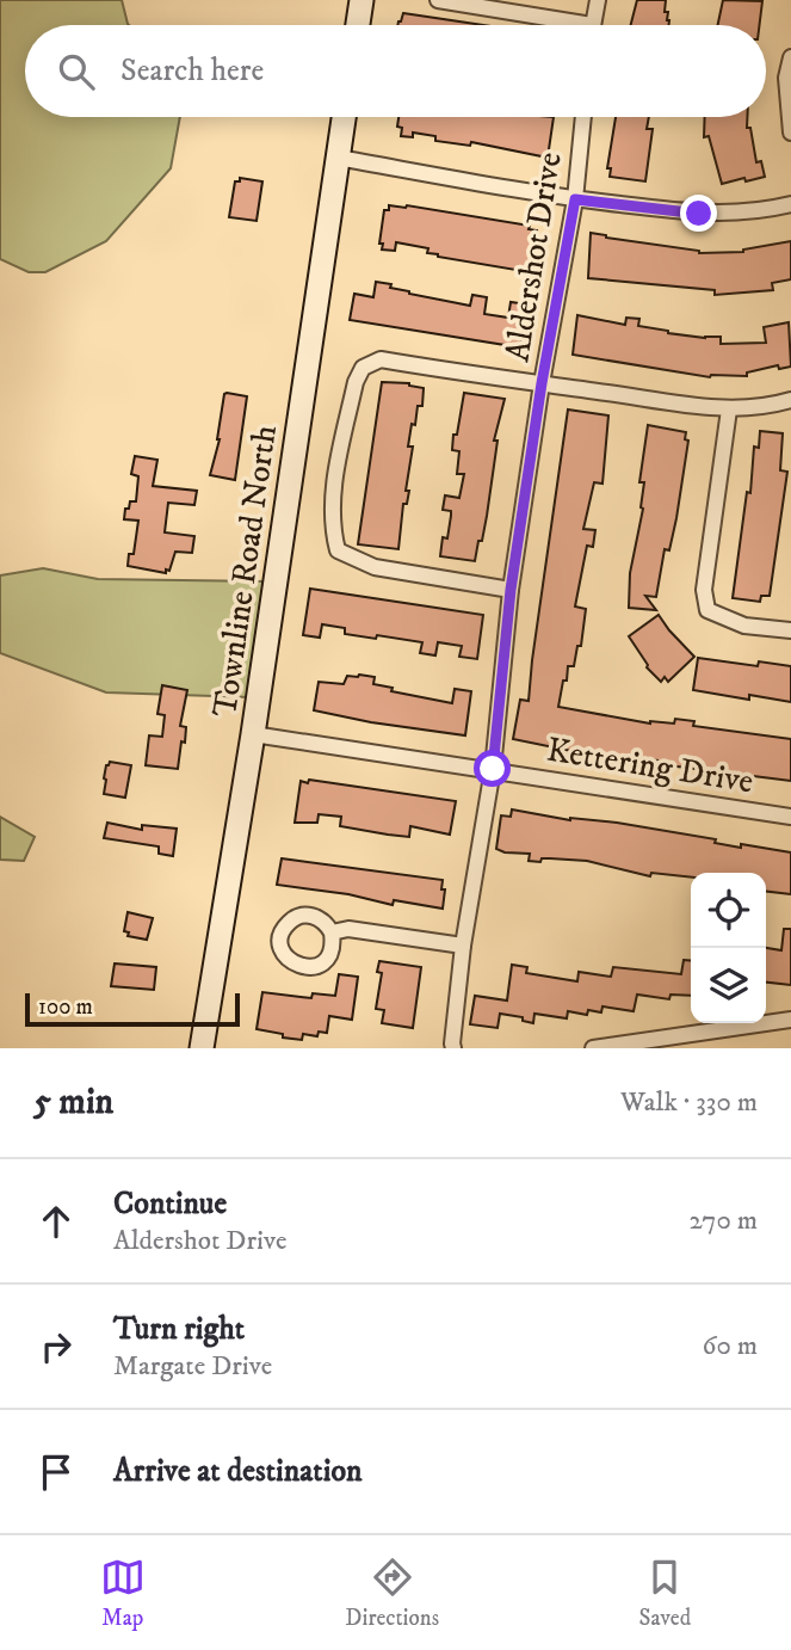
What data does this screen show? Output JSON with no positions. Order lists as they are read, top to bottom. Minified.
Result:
{"streets":{"main road":["Townline Road North"],"street":["Aldershot Drive","Kettering Drive"]},"crossings":[["Aldershot Drive","Kettering Drive"],["Townline Road North","Kettering Drive"]],"scale_bar":"100 m","page":{"search":"Search here","scale":"100 m","heading":["5 min","Walk · 330 m"],"list":[["Continue","Aldershot Drive","270 m"],["Turn right","Margate Drive","60 m"],"Arrive at destination"],"nav":["Map","Directions","Saved"]}}
